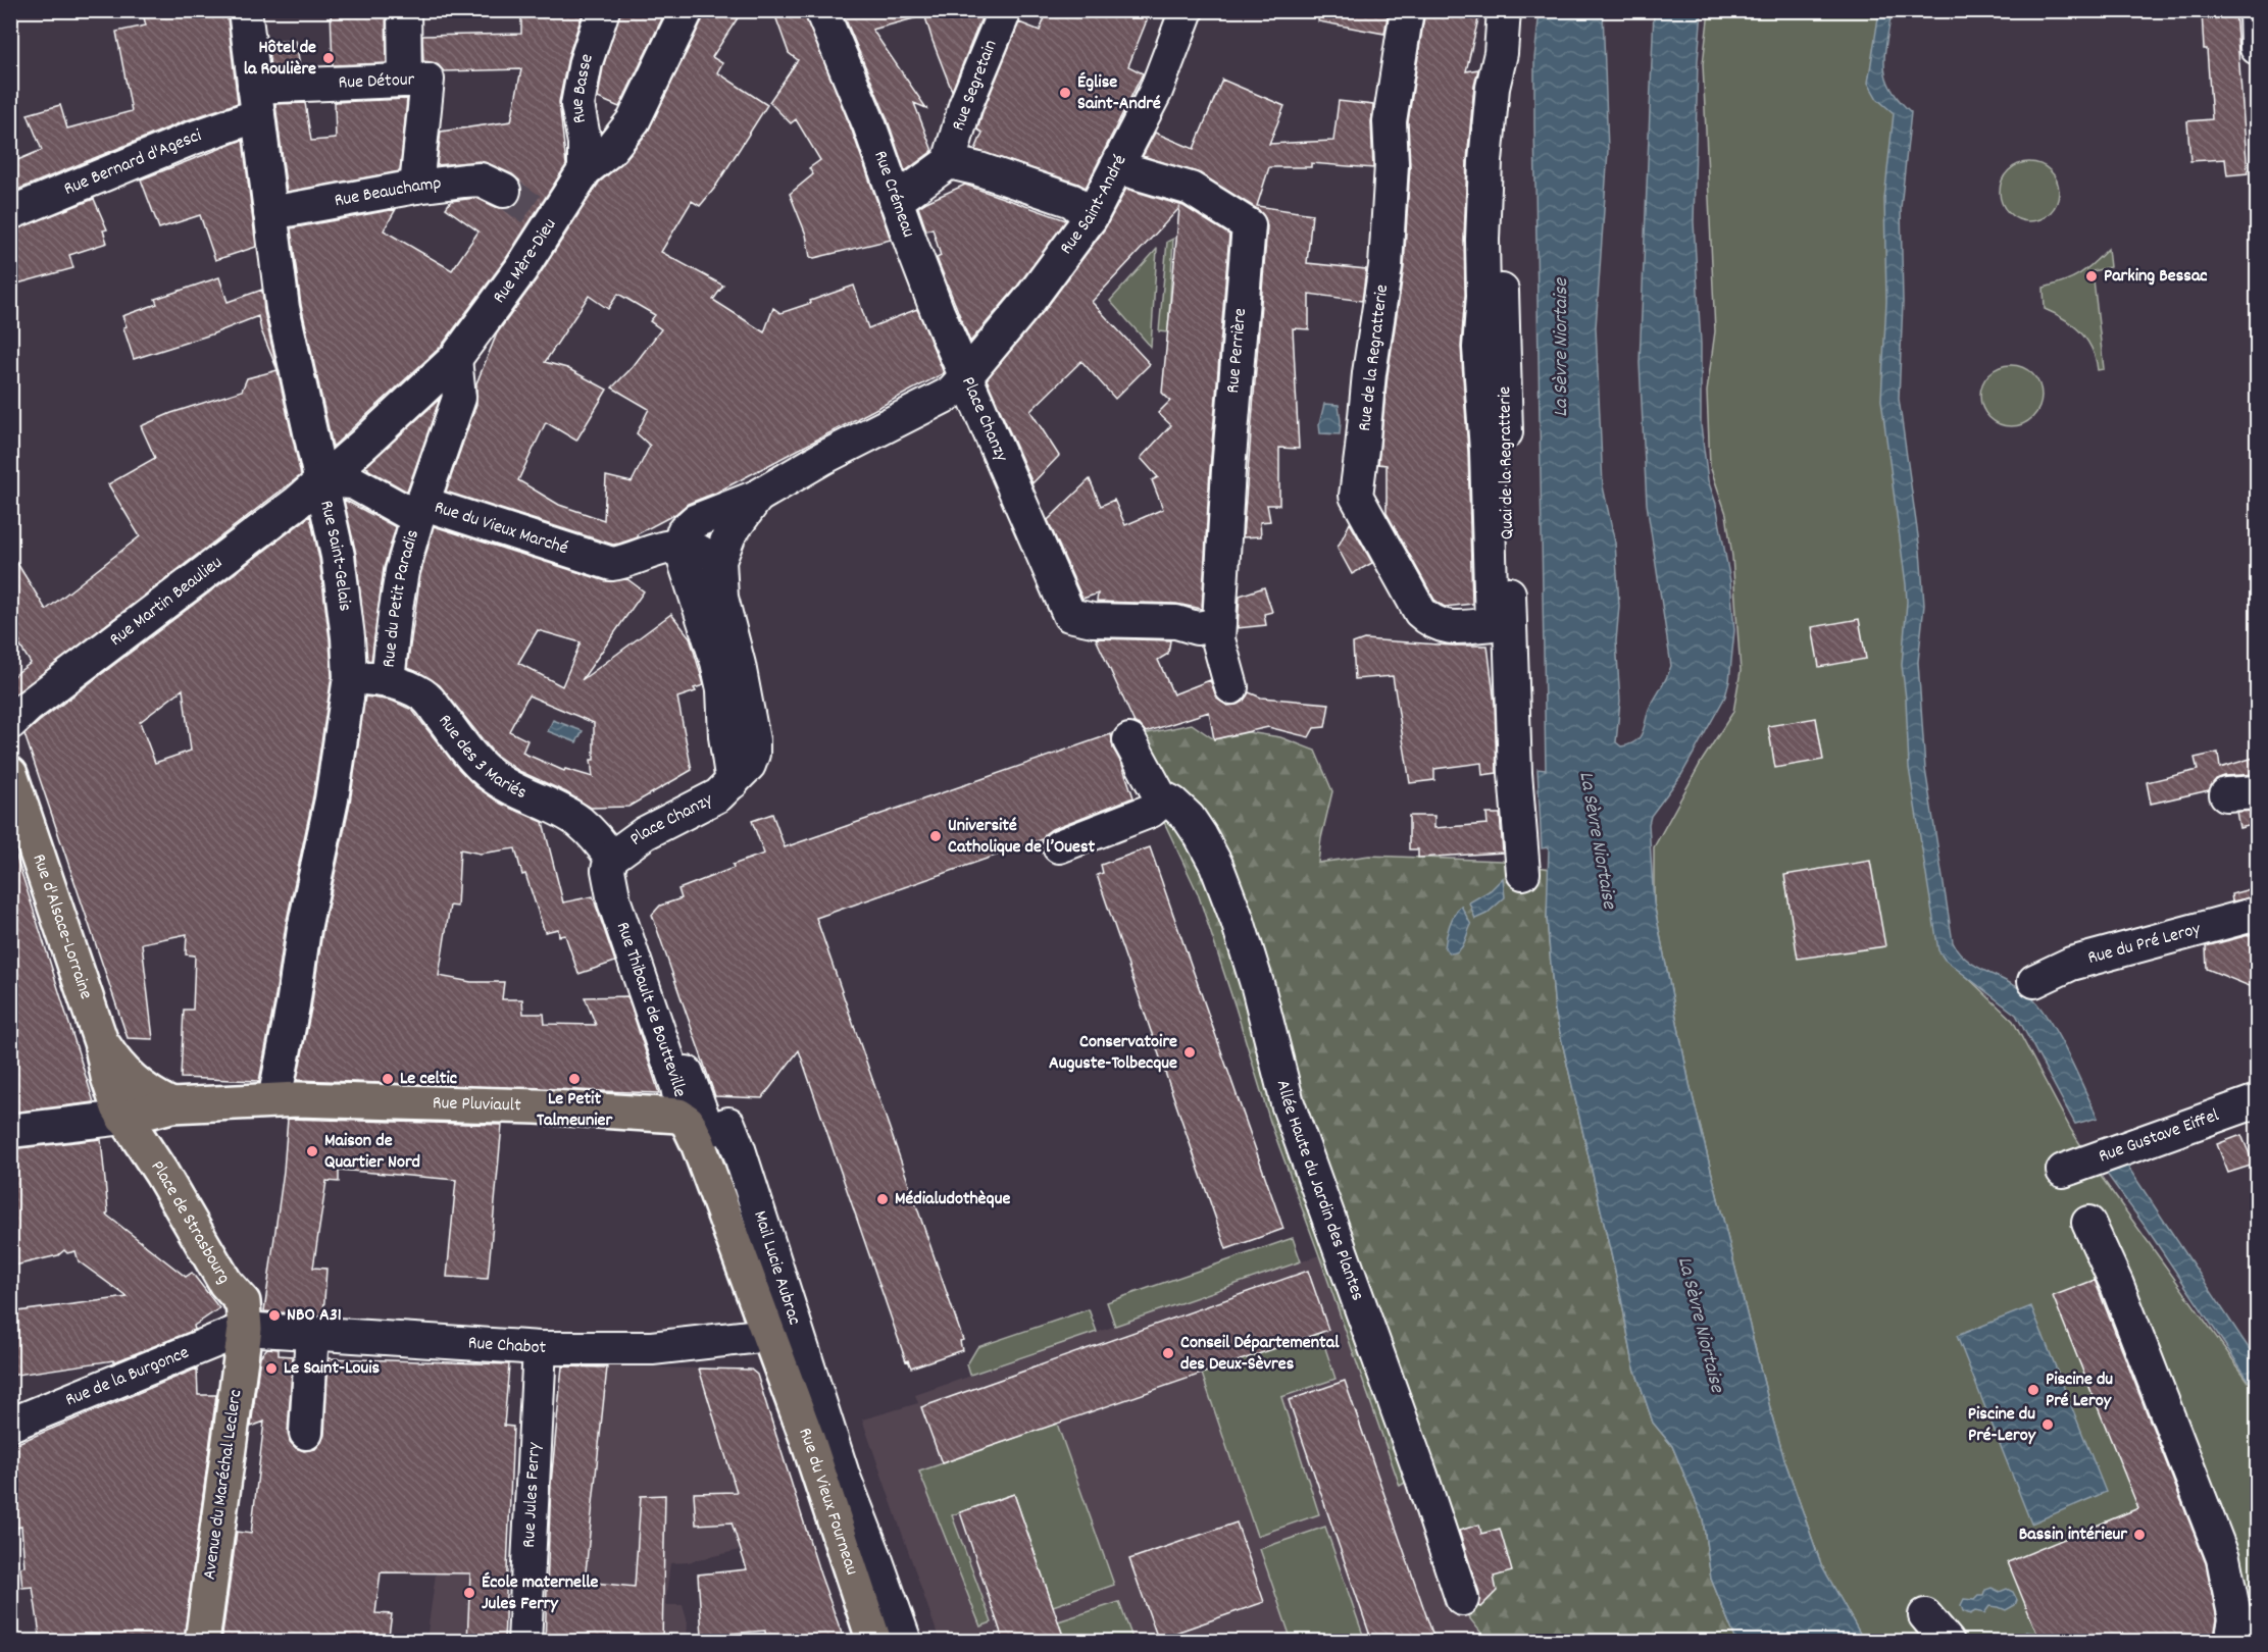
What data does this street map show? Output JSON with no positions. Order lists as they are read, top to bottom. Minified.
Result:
{"streets":{"main road":["Rue d'Alsace-Lorraine","Rue Thibault de Boutteville","Rue Pluviault","Place de Strasbourg","Avenue du Maréchal Leclerc","Rue du Vieux Fourneau"],"street":["Rue Détour","Rue Segretain","Rue Basse","Rue Bernard d'Agesci","Rue Beauchamp","Rue Crémeau","Rue Saint-André","Rue Mère-Dieu","Rue Perrière","Rue de la Regratterie","Place Chanzy","Quai de la Regratterie","Rue du Vieux Marché","Rue Saint-Gelais","Rue du Petit Paradis","Rue Martin Beaulieu","Rue des 3 Mariés","Rue du Pré Leroy","Rue Gustave Eiffel","Allée Haute du Jardin des Plantes","Mail Lucie Aubrac","Rue Chabot","Rue de la Burgonce","Rue Jules Ferry"]},"crossings":[["Rue Détour","Rue Bernard d'Agesci"],["Rue Détour","Rue Beauchamp"],["Rue Détour","Rue Saint-Gelais"],["Rue Basse","Rue Mère-Dieu"],["Rue Bernard d'Agesci","Rue Saint-Gelais"],["Rue Beauchamp","Rue Saint-Gelais"],["Rue Crémeau","Rue Saint-André"],["Rue Crémeau","Place Chanzy"],["Rue Saint-André","Rue Perrière"],["Rue Saint-André","Place Chanzy"],["Rue Mère-Dieu","Rue du Vieux Marché"],["Rue Mère-Dieu","Rue Saint-Gelais"],["Rue Mère-Dieu","Rue du Petit Paradis"],["Rue Mère-Dieu","Rue Martin Beaulieu"],["Rue Perrière","Place Chanzy"],["Rue de la Regratterie","Quai de la Regratterie"],["Place Chanzy","Rue du Vieux Marché"],["Place Chanzy","Rue des 3 Mariés"],["Place Chanzy","Rue Thibault de Boutteville"],["Rue du Vieux Marché","Rue Saint-Gelais"],["Rue du Vieux Marché","Rue du Petit Paradis"],["Rue du Vieux Marché","Rue Martin Beaulieu"],["Rue Saint-Gelais","Rue Martin Beaulieu"],["Rue Saint-Gelais","Rue des 3 Mariés"],["Rue Saint-Gelais","Rue Pluviault"],["Rue du Petit Paradis","Rue des 3 Mariés"],["Rue des 3 Mariés","Rue Thibault de Boutteville"],["Rue d'Alsace-Lorraine","Place de Strasbourg"],["Rue Thibault de Boutteville","Rue Pluviault"],["Rue Thibault de Boutteville","Rue Chabot"],["Rue Thibault de Boutteville","Rue du Vieux Fourneau"],["Place de Strasbourg","Rue Chabot"],["Place de Strasbourg","Rue de la Burgonce"],["Place de Strasbourg","Avenue du Maréchal Leclerc"],["Rue Chabot","Rue de la Burgonce"],["Rue Chabot","Avenue du Maréchal Leclerc"],["Rue Chabot","Rue Jules Ferry"],["Rue Chabot","Rue du Vieux Fourneau"],["Rue de la Burgonce","Avenue du Maréchal Leclerc"]],"water":["La Sèvre Niortaise"],"places":["Hôtel de la Roulière","Église Saint-André","Parking Bessac","Université Catholique de l’Ouest","Conservatoire Auguste-Tolbecque","Le celtic","Le Petit Talmeunier","Maison de Quartier Nord","Médialudothèque","NBO A31","Conseil Départemental des Deux-Sèvres","Le Saint-Louis","Piscine du Pré Leroy","Piscine du Pré-Leroy","Bassin intérieur","École maternelle Jules Ferry"]}
